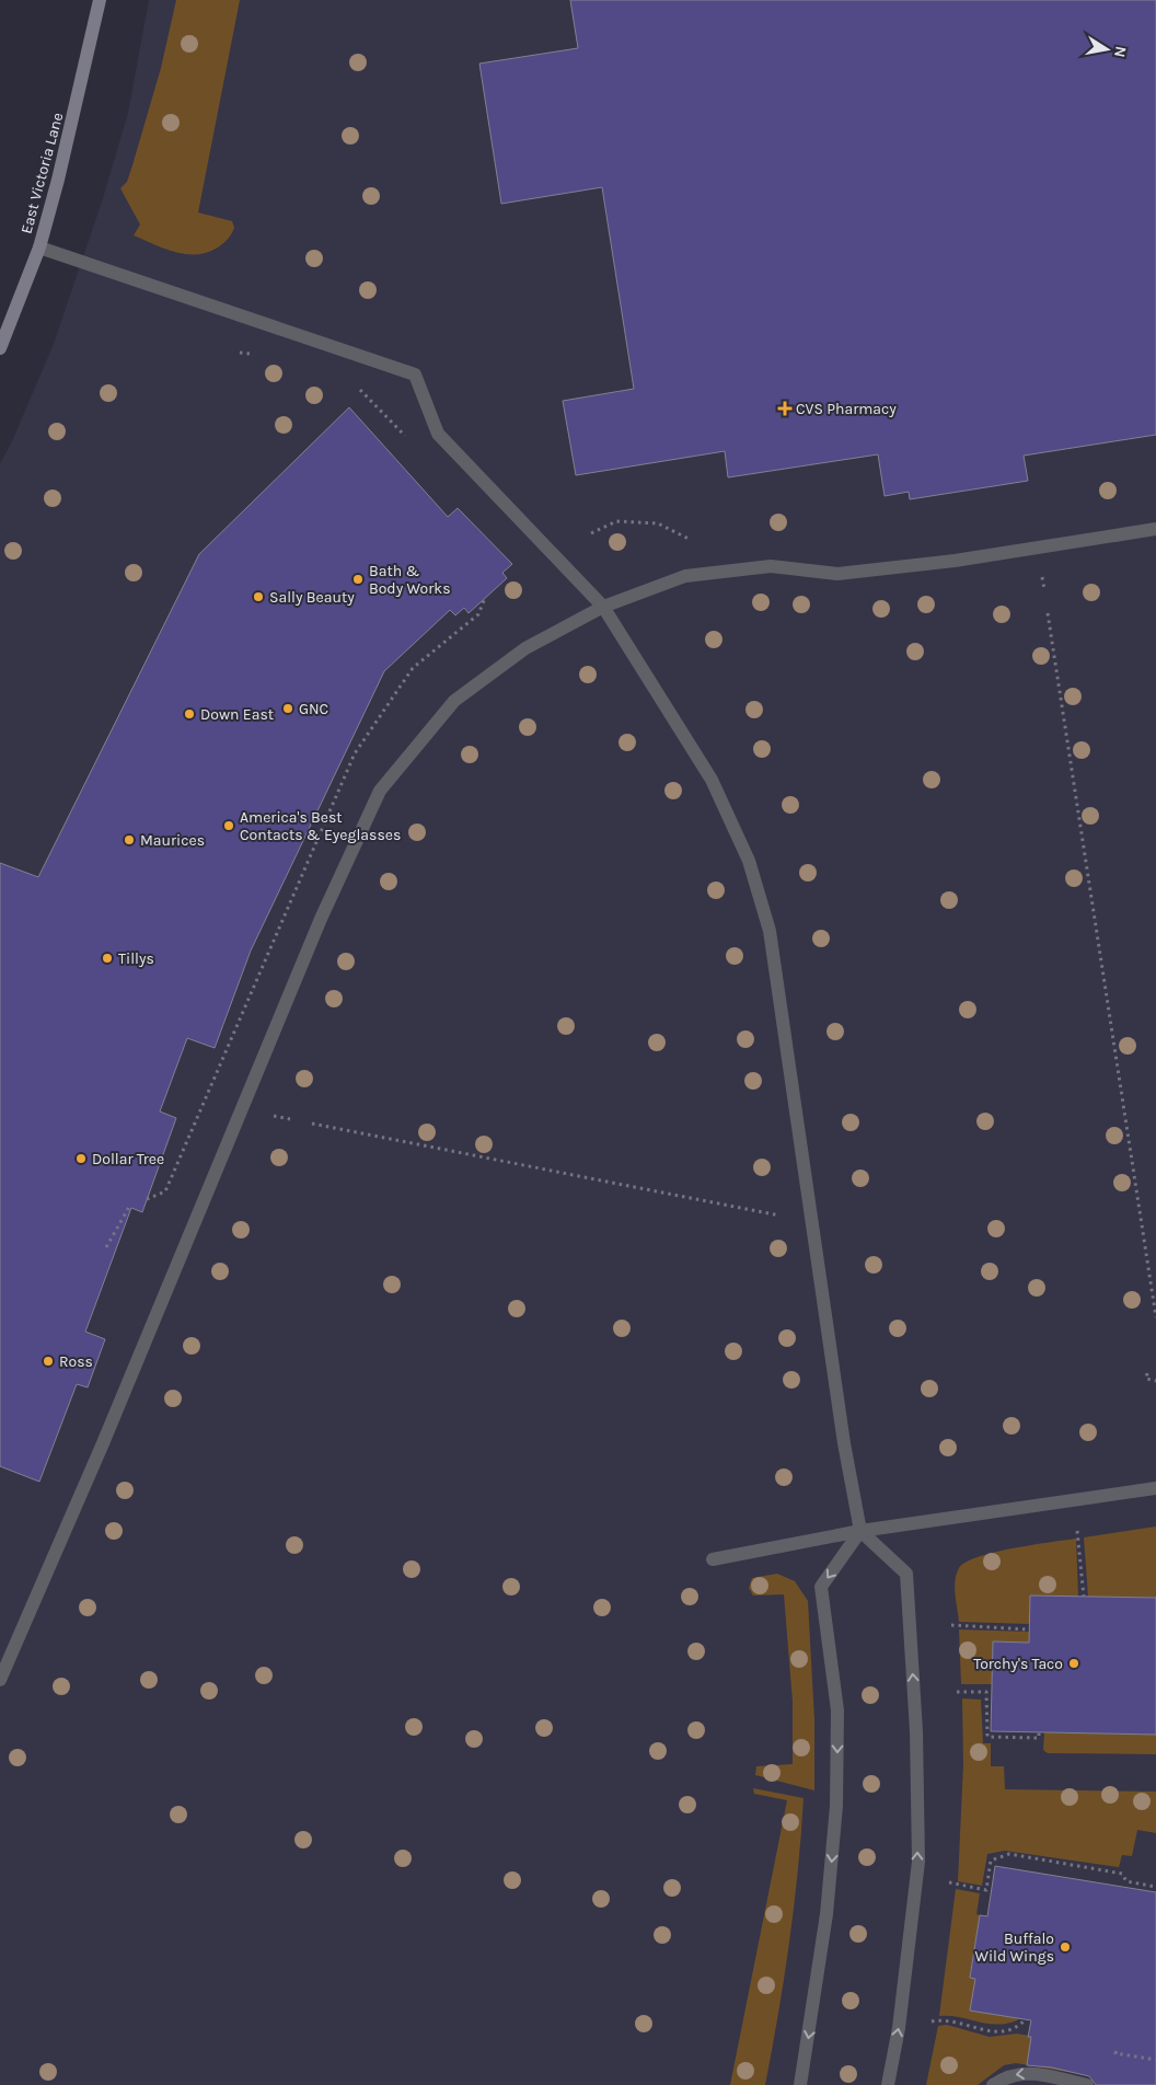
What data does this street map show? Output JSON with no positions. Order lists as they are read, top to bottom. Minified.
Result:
{"streets":{"street":["East Victoria Lane"]},"places":{"health":["CVS Pharmacy"],"other":["Bath & Body Works","Sally Beauty","GNC","Down East","America's Best Contacts & Eyeglasses","Maurices","Tillys","Dollar Tree","Ross","Torchy's Taco","Buffalo Wild Wings"]},"north":"right"}
